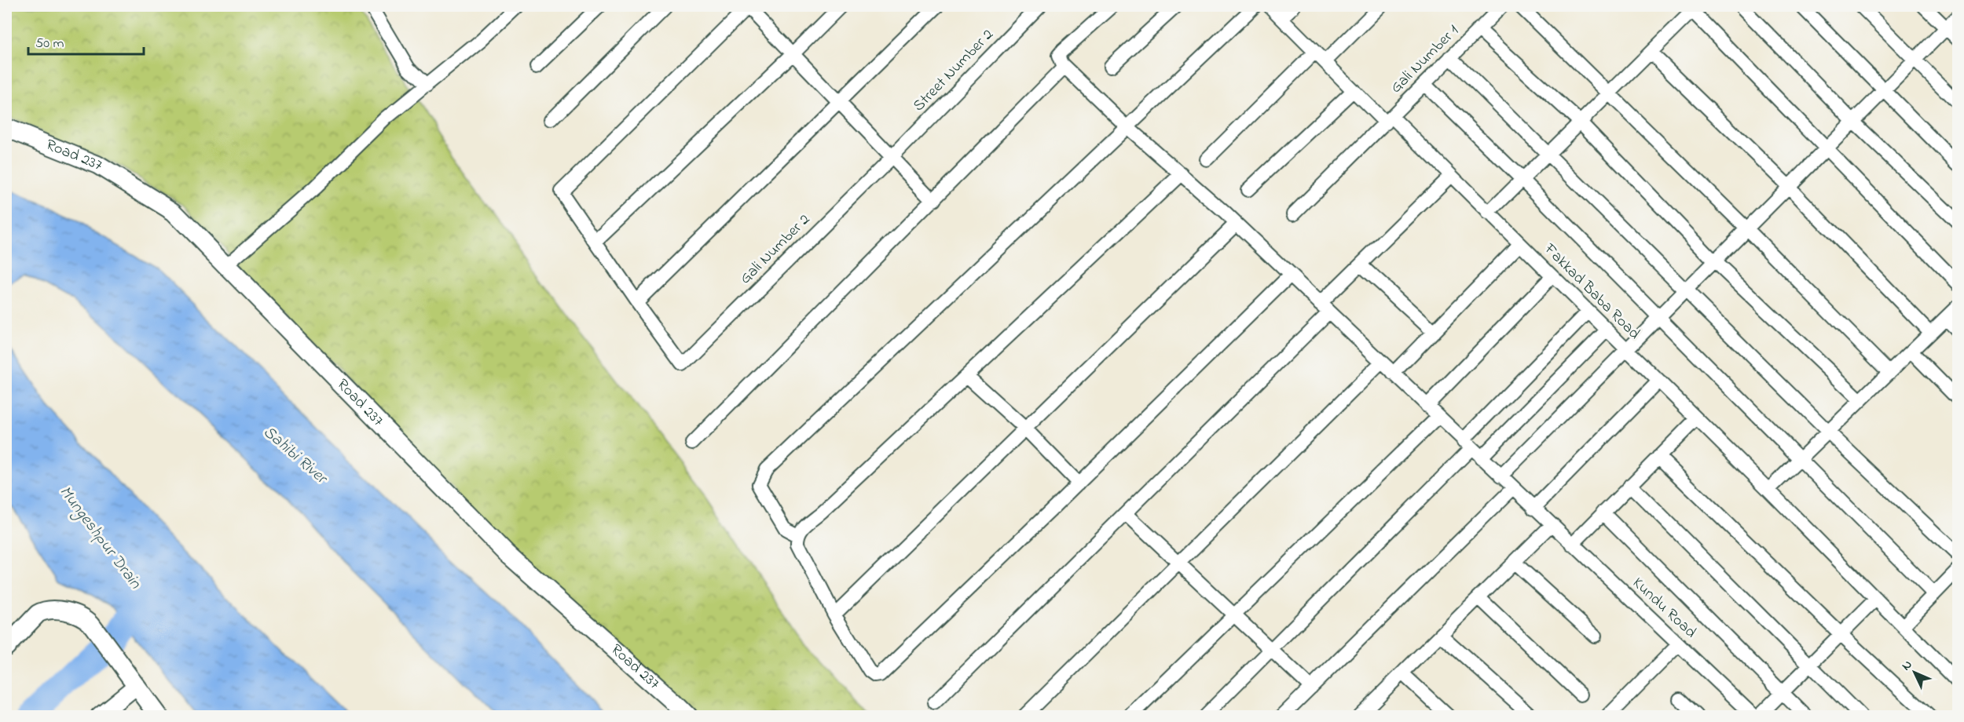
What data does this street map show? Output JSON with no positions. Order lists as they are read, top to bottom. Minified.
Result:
{"streets":{"street":["Gali Number 1","Street Number 2","Road 237","Gali Number 2","Fakkad Baba Road","Kundu Road"]},"crossings":[["Gali Number 1","Fakkad Baba Road"],["Street Number 2","Gali Number 2"]],"water":["Sahibi River","Mungeshpur Drain"],"scale_bar":"50 m","north":"top left"}
